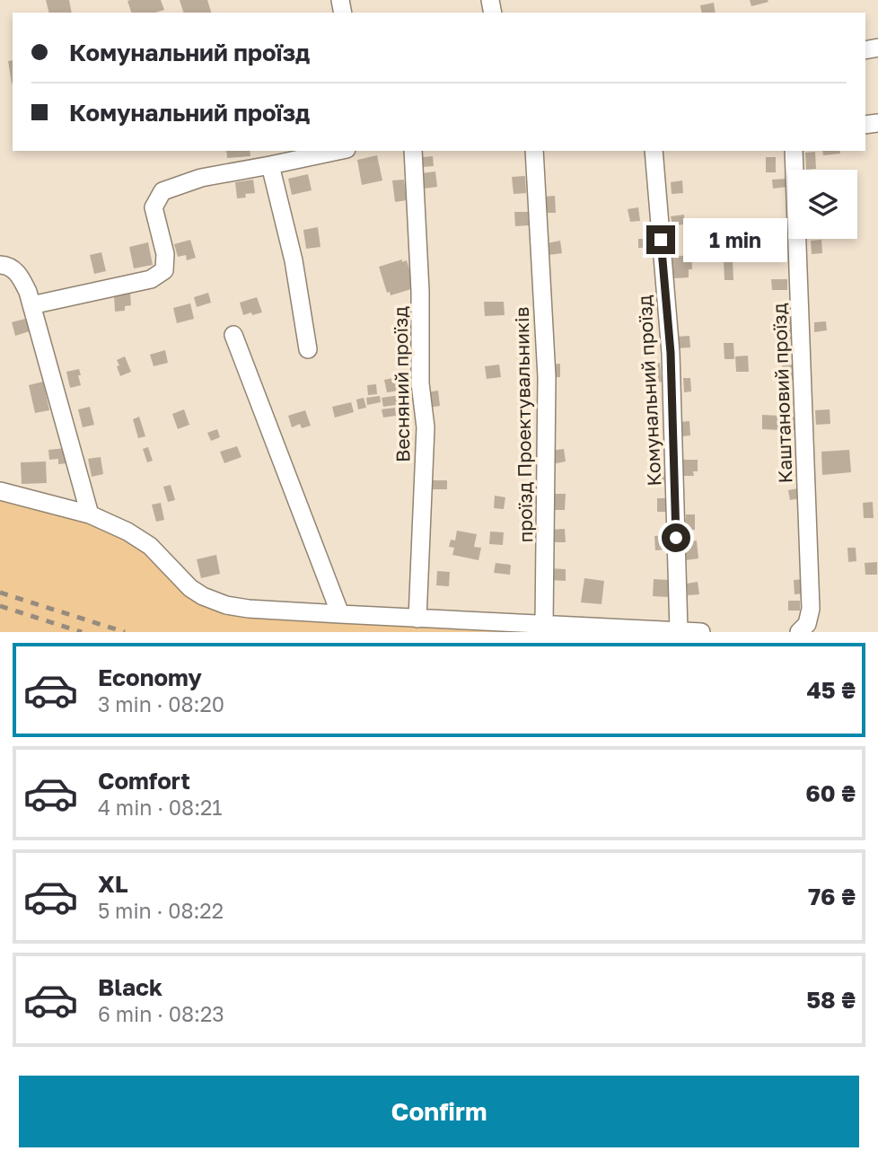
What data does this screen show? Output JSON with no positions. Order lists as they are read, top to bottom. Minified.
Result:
{"streets":{"street":["Весняний проїзд","Комунальний проїзд","Каштановий проїзд","проїзд Проектувальників"]},"page":{"banner":["Комунальний проїзд","Комунальний проїзд"],"bubble":"1 min","list":[{"name":"Economy","note":"3 min · 08:20","value":"45 ₴"},{"name":"Comfort","note":"4 min · 08:21","value":"60 ₴"},{"name":"XL","note":"5 min · 08:22","value":"76 ₴"},{"name":"Black","note":"6 min · 08:23","value":"58 ₴"}],"buttons":"Confirm"}}
